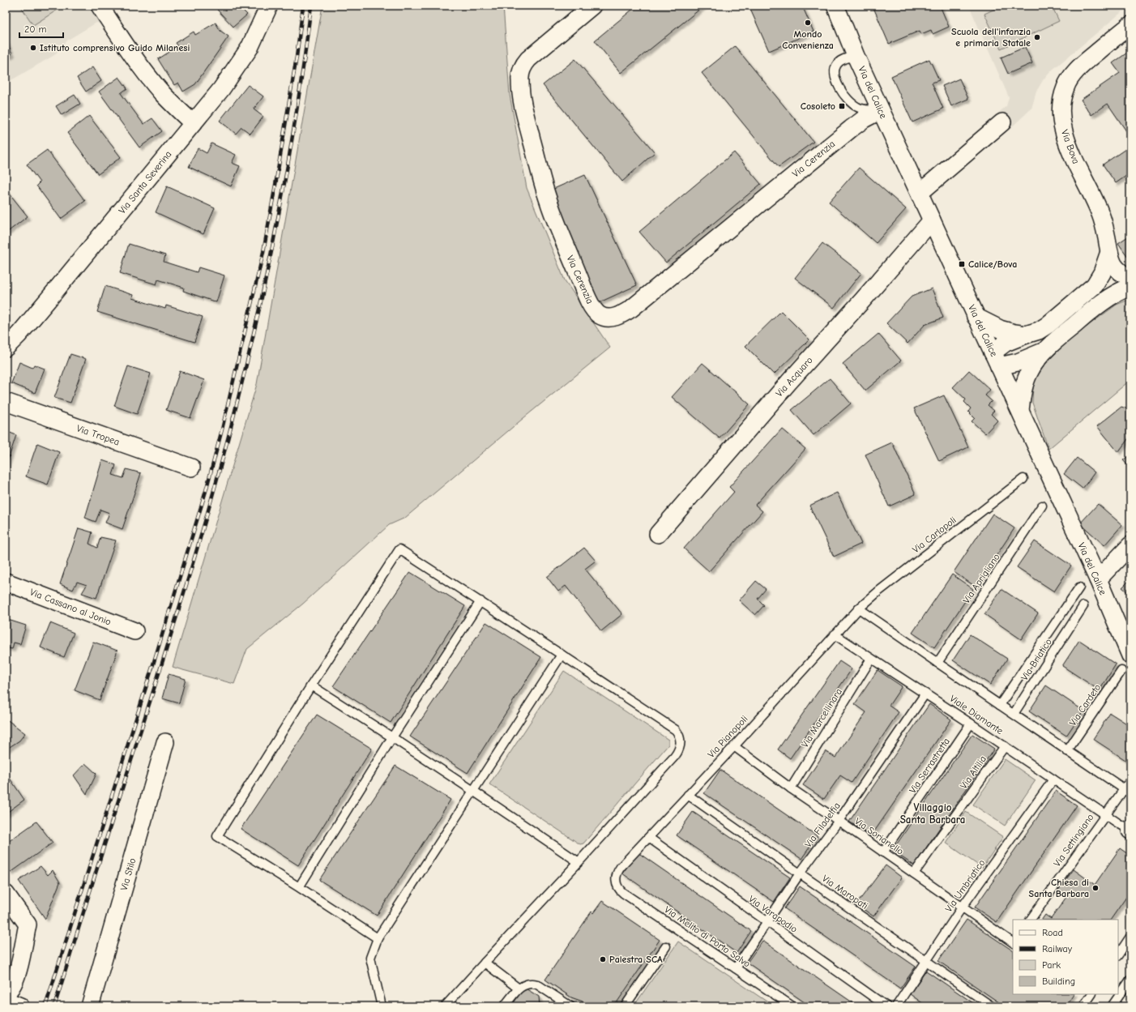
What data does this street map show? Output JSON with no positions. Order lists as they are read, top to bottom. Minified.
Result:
{"streets":{"street":["Via del Calice","Via Bova","Via Cerenzia","Via Santa Severina","Via Acquaro","Via Tropea","Via Cassano al Jonio","Via Stilo"],"lane":["Via Carlopoli","Via Aprigliano","Via Briatico","Via Cardeto","Viale Diamante","Via Marcellinara","Via Pianopoli","Via Serrastretta","Via Altilia","Via Filadelfia","Via Sorianello","Via Settingiano","Via Umbriatico","Via Maropati","Via Varapodio","Via Melito di Porto Salvo"]},"crossings":[["Via del Calice","Via Bova"],["Via del Calice","Via Cerenzia"],["Via del Calice","Via Acquaro"],["Via Carlopoli","Via Pianopoli"],["Viale Diamante","Via Marcellinara"],["Viale Diamante","Via Pianopoli"],["Viale Diamante","Via Serrastretta"],["Viale Diamante","Via Altilia"],["Viale Diamante","Via Filadelfia"],["Viale Diamante","Via Settingiano"],["Viale Diamante","Via Umbriatico"],["Via Marcellinara","Via Sorianello"],["Via Pianopoli","Via Sorianello"],["Via Pianopoli","Via Maropati"],["Via Pianopoli","Via Varapodio"],["Via Pianopoli","Via Melito di Porto Salvo"],["Via Serrastretta","Via Sorianello"],["Via Altilia","Via Sorianello"],["Via Filadelfia","Via Sorianello"],["Via Filadelfia","Via Maropati"],["Via Filadelfia","Via Varapodio"],["Via Filadelfia","Via Melito di Porto Salvo"],["Via Sorianello","Via Umbriatico"],["Via Umbriatico","Via Maropati"]],"districts":["Villaggio Santa Barbara"],"places":{"other":["Mondo Convenienza","Scuola dell'infanzia e primaria Statale","Istituto comprensivo Guido Milanesi","Chiesa di Santa Barbara","Palestra SCA"],"transit":["Cosoleto","Calice/Bova"]},"legend":["Road","Railway","Park","Building"],"scale_bar":"20 m"}
